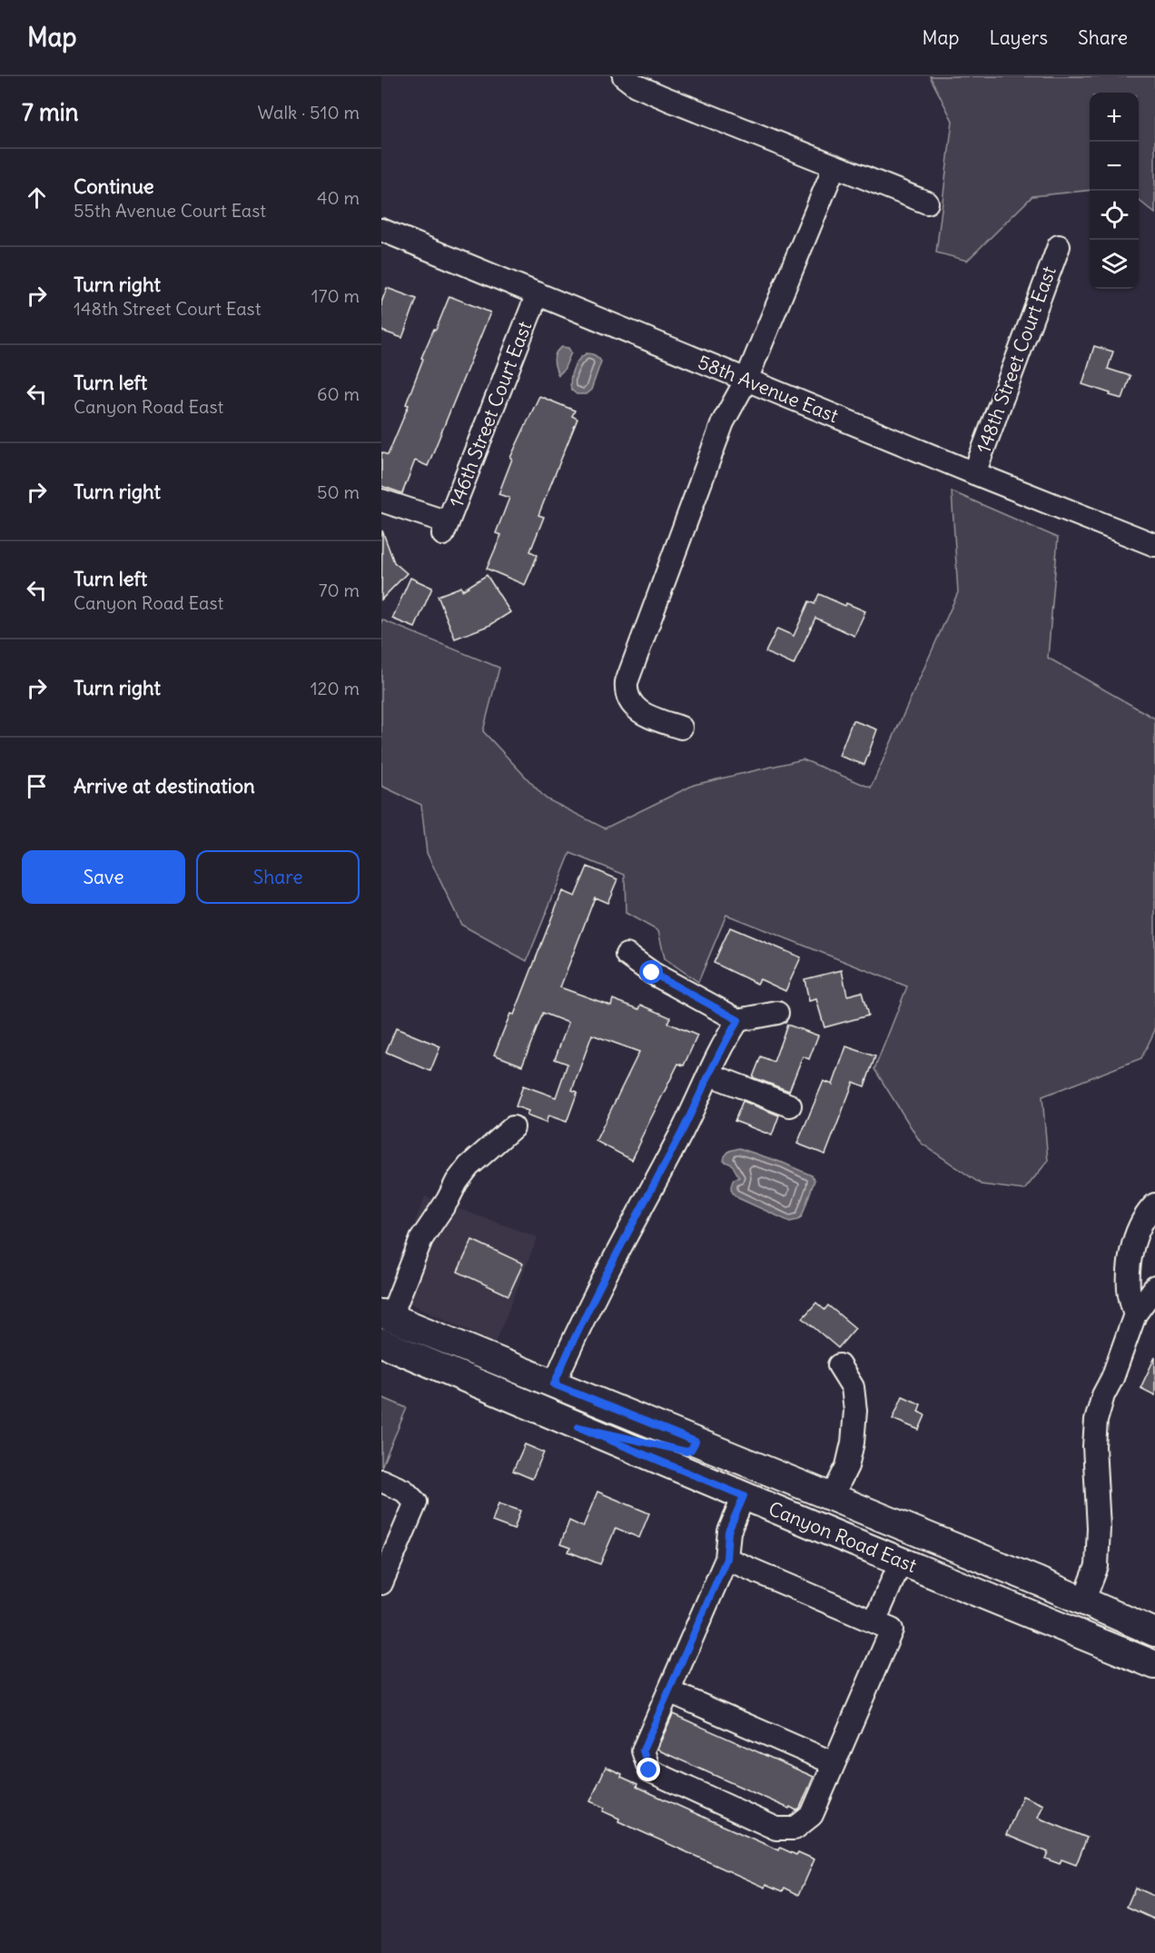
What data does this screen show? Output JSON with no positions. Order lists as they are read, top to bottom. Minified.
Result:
{"streets":{"main road":["Canyon Road East"],"street":["148th Street Court East","58th Avenue East","146th Street Court East"]},"crossings":[["148th Street Court East","58th Avenue East"],["58th Avenue East","146th Street Court East"]],"page":{"header":"Map","nav":["Map","Layers","Share"],"heading":["7 min","Walk · 510 m"],"map_buttons":["+","−"],"list":[["Continue","55th Avenue Court East","40 m"],["Turn right","148th Street Court East","170 m"],["Turn left","Canyon Road East","60 m"],["Turn right","50 m"],["Turn left","Canyon Road East","70 m"],["Turn right","120 m"],"Arrive at destination"],"buttons":["Save","Share"]}}
